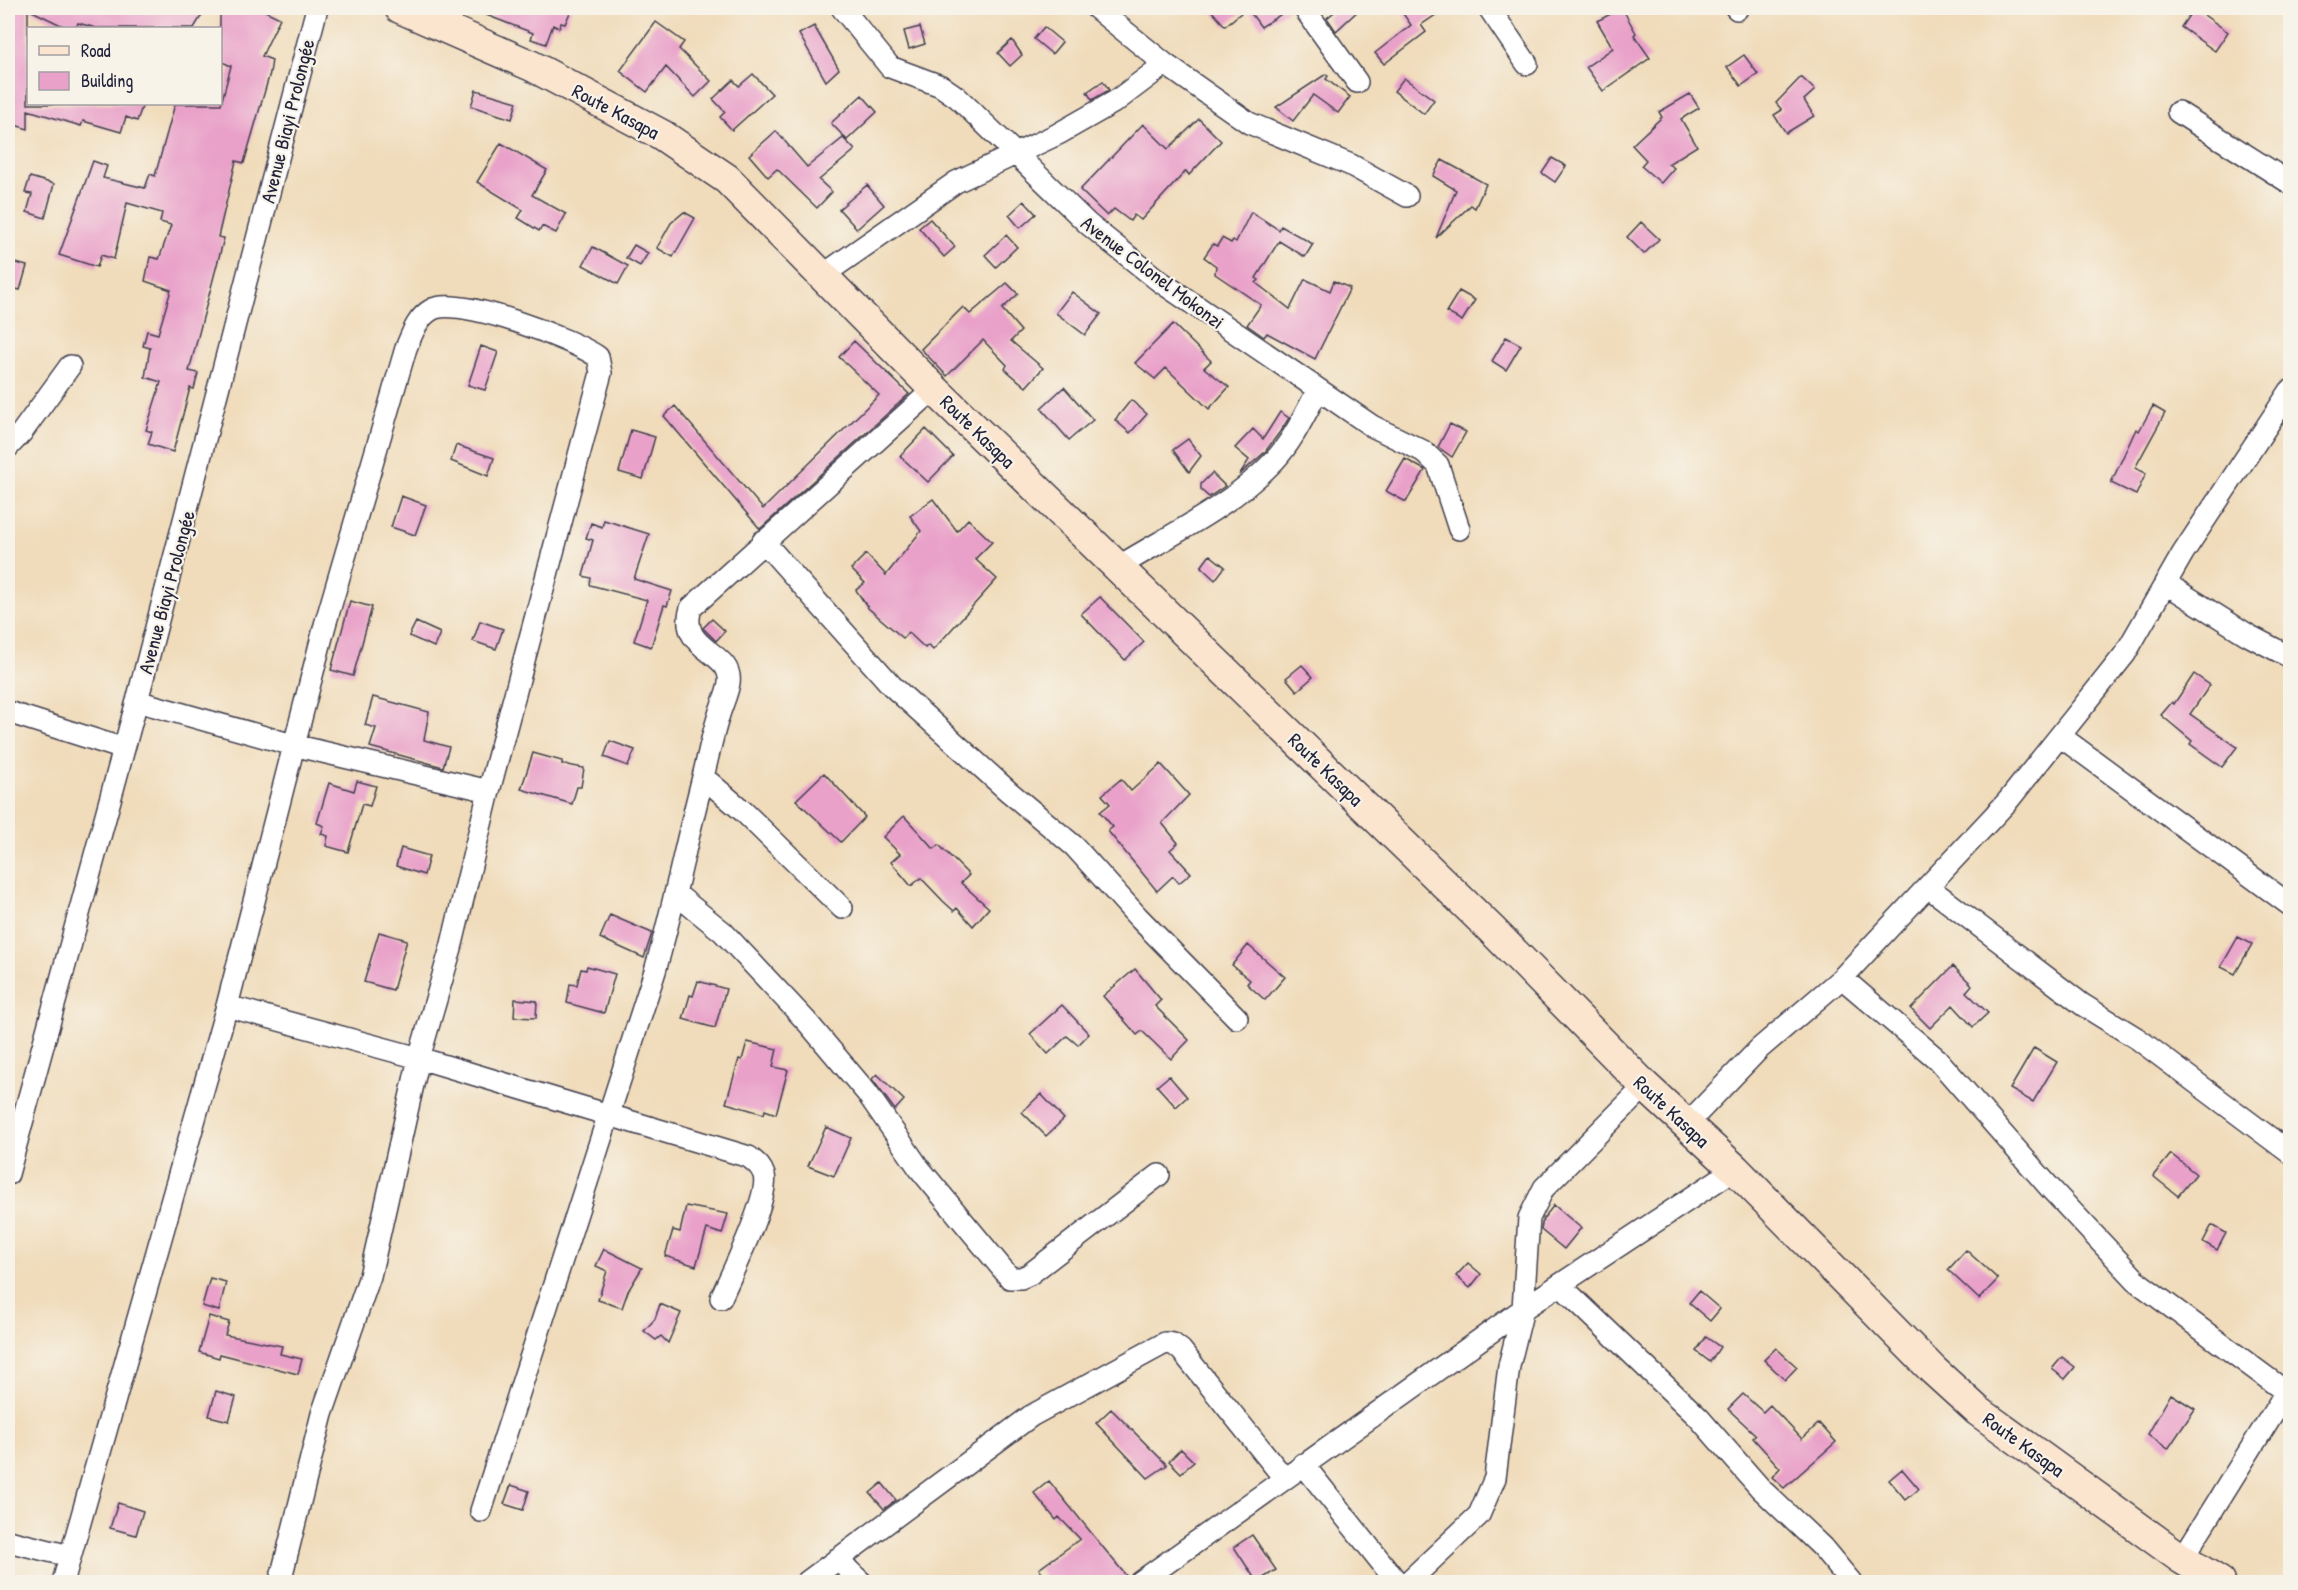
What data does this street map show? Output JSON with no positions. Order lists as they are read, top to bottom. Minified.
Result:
{"streets":{"main road":["Route Kasapa"],"street":["Avenue Biayi Prolongée","Avenue Colonel Mokonzi"]},"legend":["Road","Building"]}
